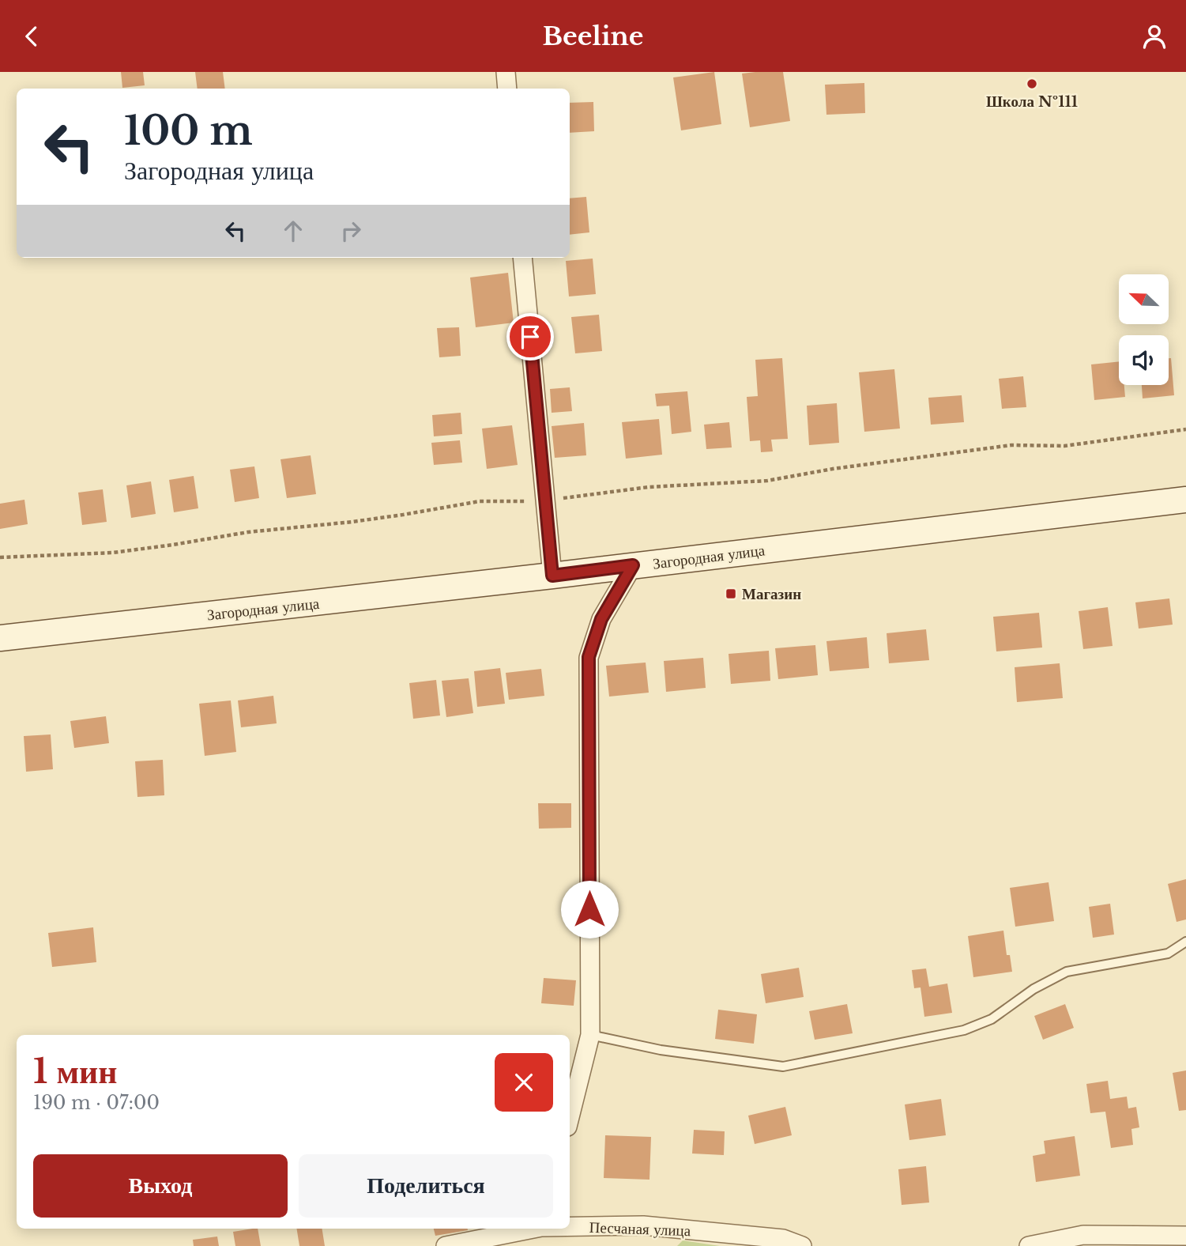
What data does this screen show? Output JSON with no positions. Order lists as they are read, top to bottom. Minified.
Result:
{"streets":{"street":["Загородная улица","Песчаная улица"]},"places":{"other":["Школа №111"],"transit":["Магазин"]},"north":"top left","page":{"header":"Beeline","turn":["100 m","Загородная улица"],"heading":["1 мин","190 m · 07:00"],"buttons":["Выход","Поделиться"]}}
